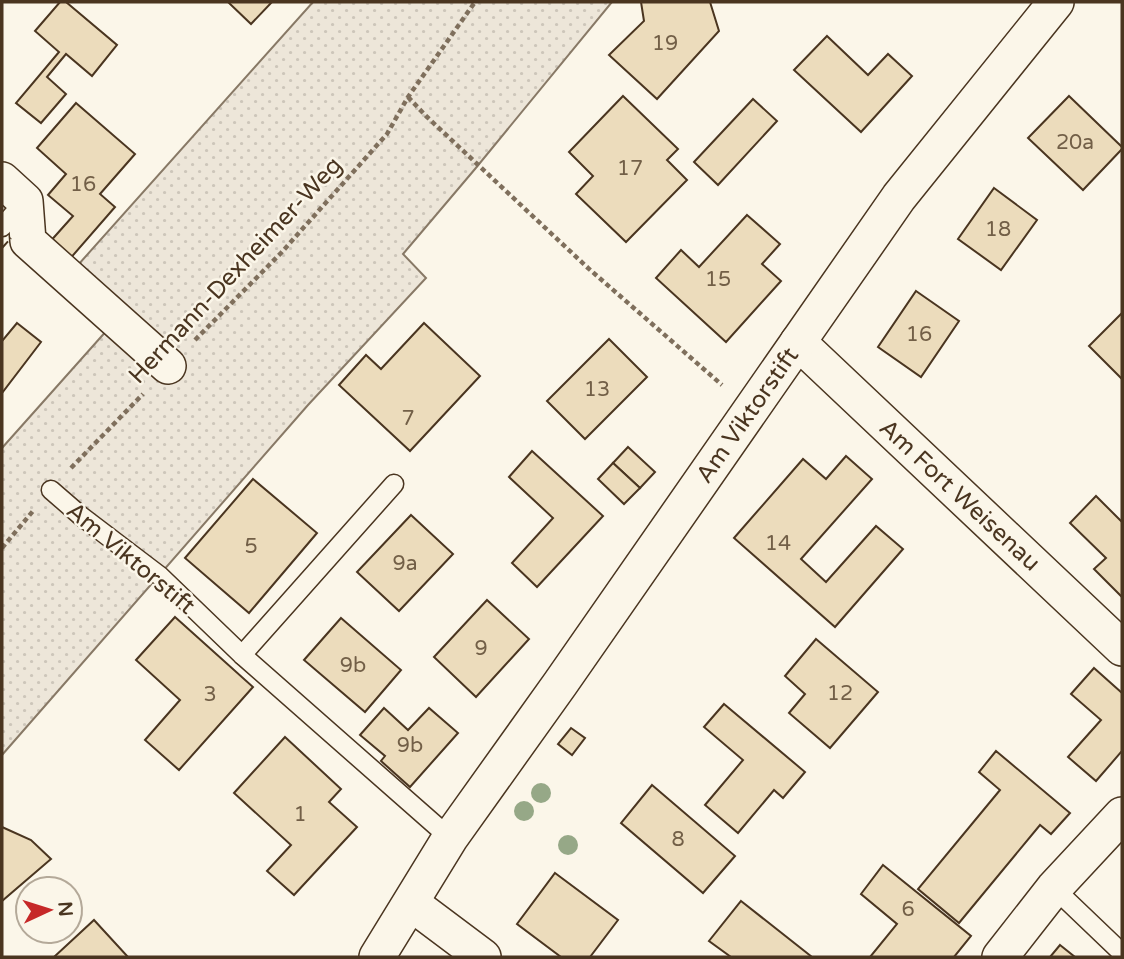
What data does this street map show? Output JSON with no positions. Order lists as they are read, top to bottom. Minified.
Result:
{"streets":{"street":["Am Viktorstift","Am Fort Weisenau"],"path":["Hermann-Dexheimer-Weg"]},"crossings":[["Hermann-Dexheimer-Weg","Am Viktorstift"],["Am Viktorstift","Am Fort Weisenau"]],"house_numbers":["19","20a","17","16","18","15","16","13","7","14","5","9a","9","9b","12","3","9b","1","8","6"],"north":"right"}
